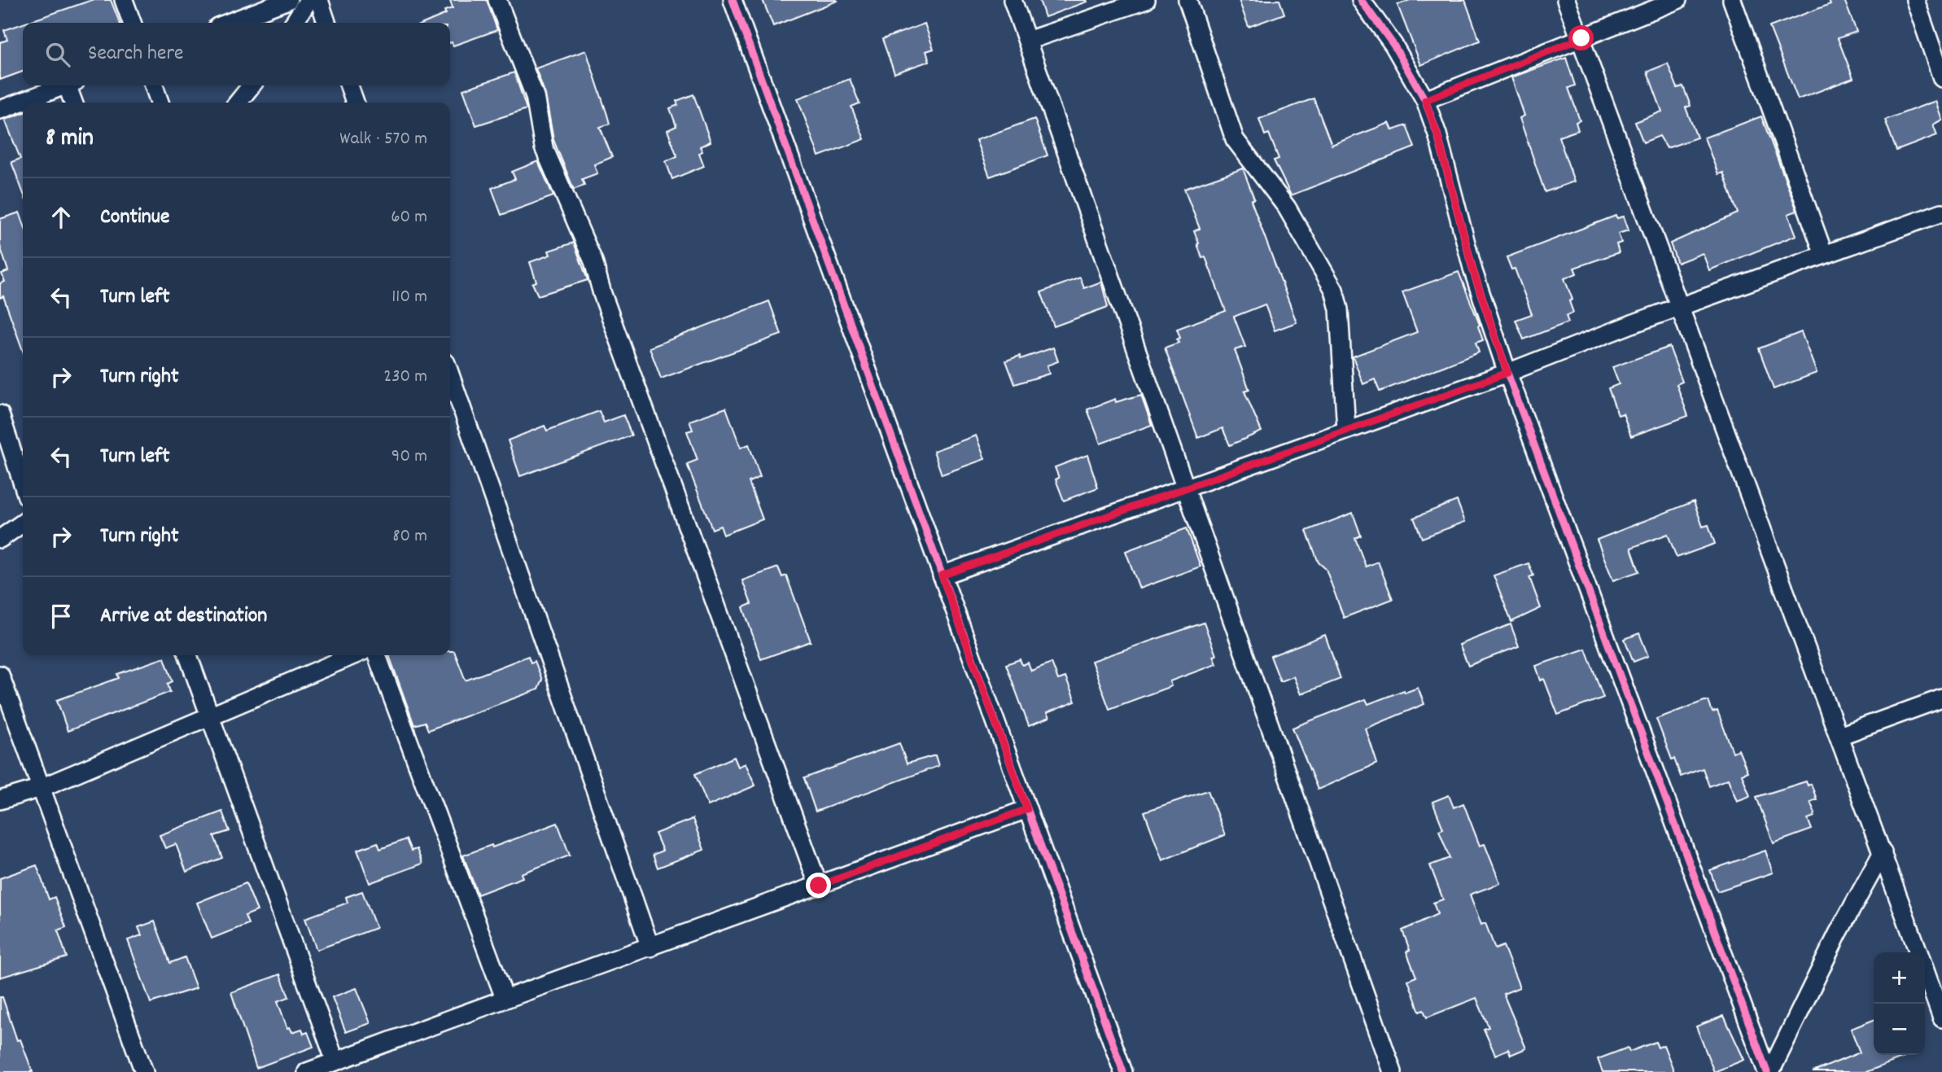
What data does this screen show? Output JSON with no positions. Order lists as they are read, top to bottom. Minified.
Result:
{"page":{"search":"Search here","heading":["8 min","Walk · 570 m"],"list":[["Continue","60 m"],["Turn left","110 m"],["Turn right","230 m"],["Turn left","90 m"],["Turn right","80 m"],"Arrive at destination"],"map_buttons":["+","−"]}}
